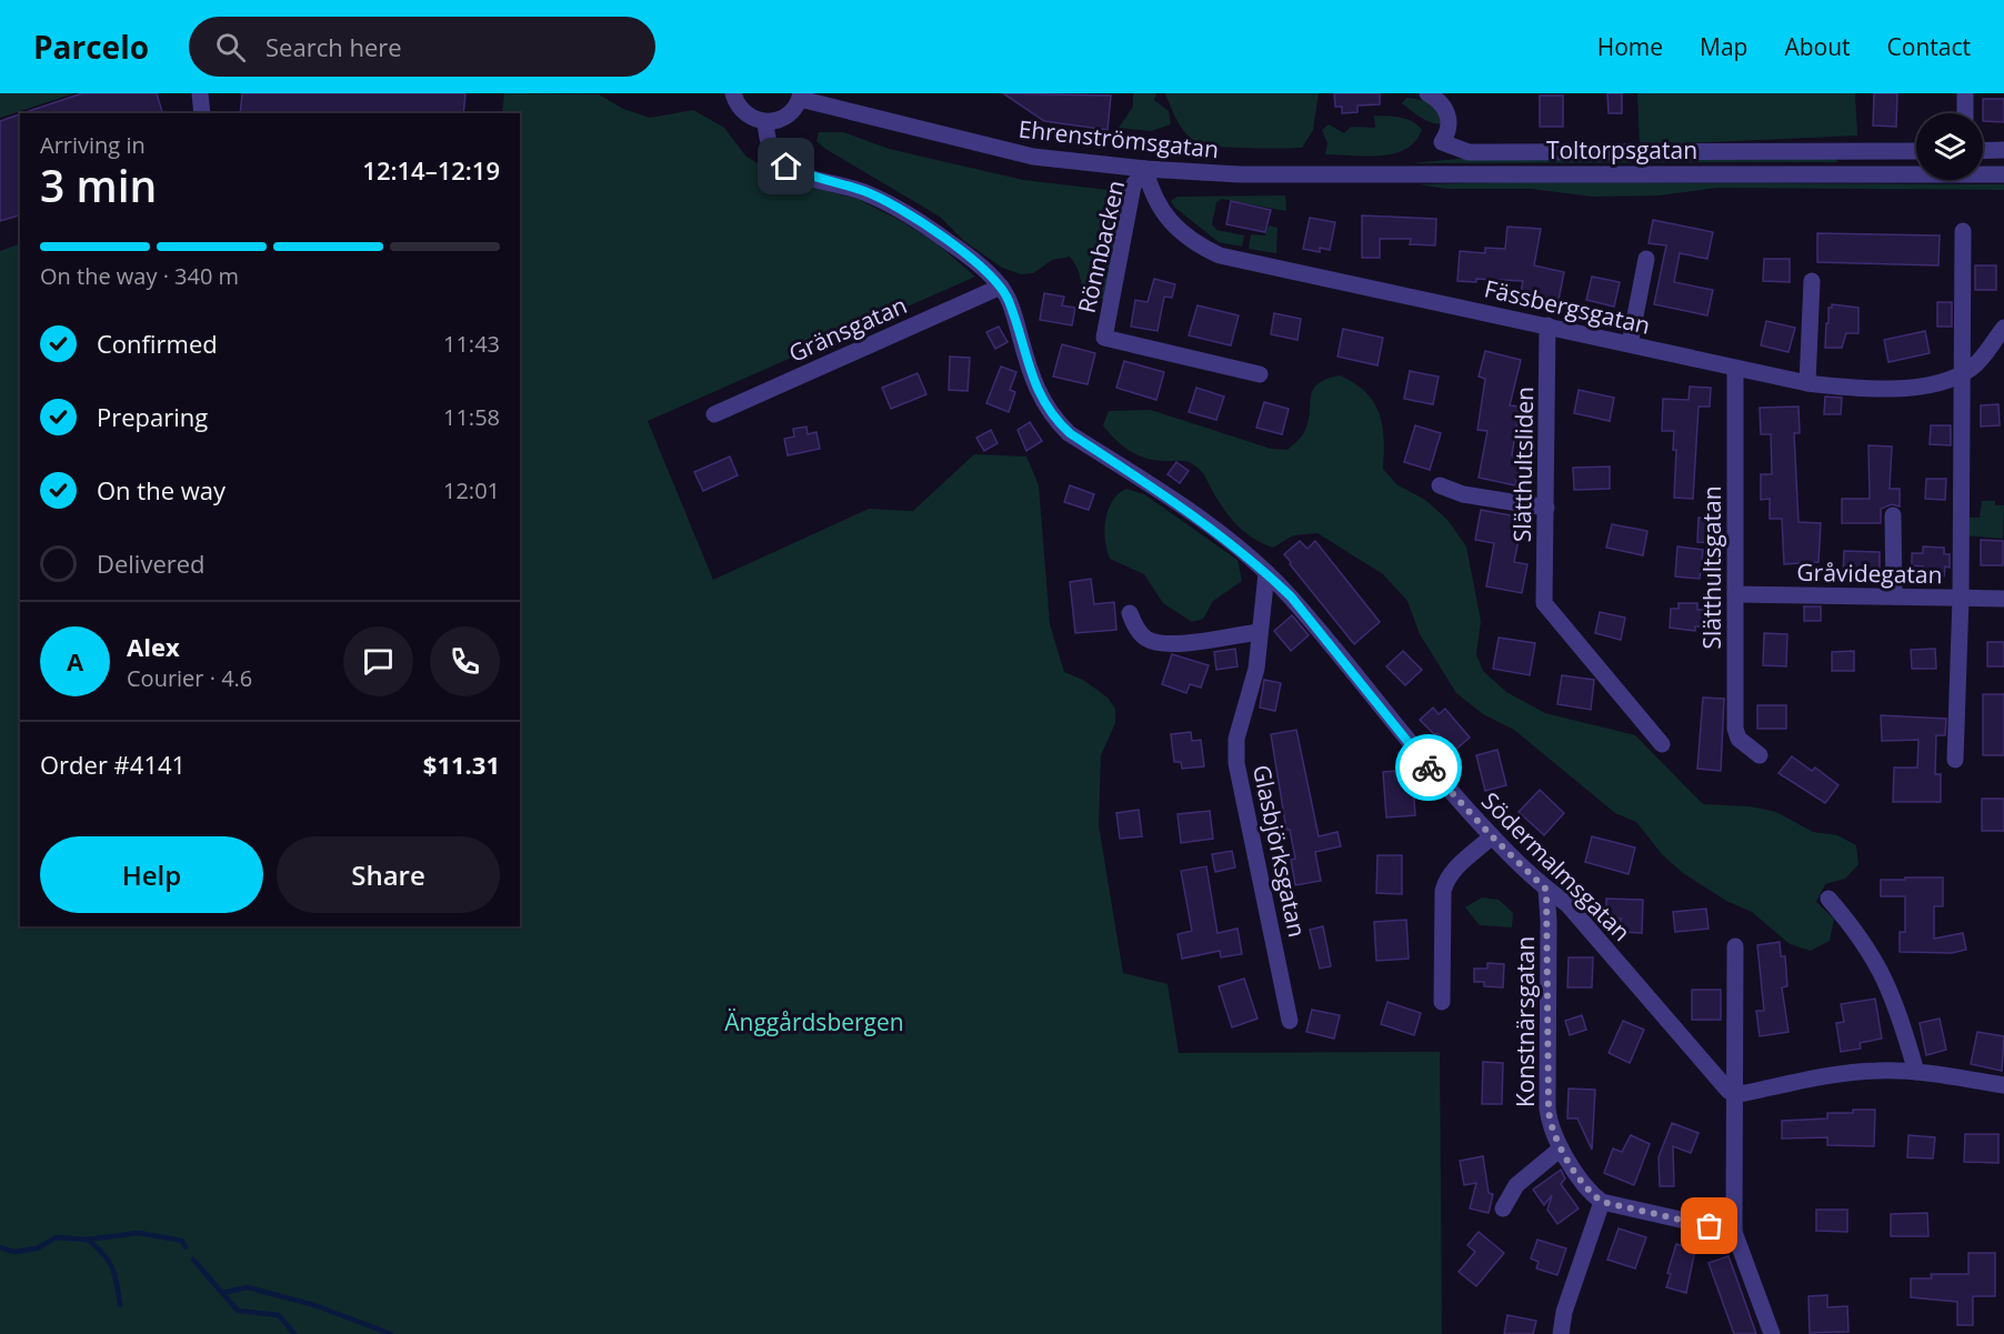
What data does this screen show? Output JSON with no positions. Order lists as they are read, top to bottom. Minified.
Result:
{"streets":{"street":["Ehrenströmsgatan","Toltorpsgatan","Rönnbacken","Fässbergsgatan","Gränsgatan","Slätthultsliden","Slätthultsgatan","Gråvidegatan","Glasbjörksgatan","Södermalmsgatan","Konstnärsgatan"]},"crossings":[["Ehrenströmsgatan","Toltorpsgatan"],["Ehrenströmsgatan","Rönnbacken"],["Ehrenströmsgatan","Fässbergsgatan"],["Ehrenströmsgatan","Södermalmsgatan"],["Rönnbacken","Fässbergsgatan"],["Fässbergsgatan","Slätthultsliden"],["Fässbergsgatan","Slätthultsgatan"],["Gränsgatan","Södermalmsgatan"],["Slätthultsgatan","Gråvidegatan"],["Glasbjörksgatan","Södermalmsgatan"],["Södermalmsgatan","Konstnärsgatan"]],"parks":["Änggårdsbergen"],"page":{"header":"Parcelo","search":"Search here","nav":["Home","Map","About","Contact"],"heading":["3 min","Arriving in","12:14–12:19"],"panel":["Alex","Courier · 4.6","Order #4141","$11.31"],"bar":"On the way · 340 m","list":[["Confirmed","11:43"],["Preparing","11:58"],["On the way","12:01"],"Delivered"],"round":"A","buttons":["Help","Share"]}}
